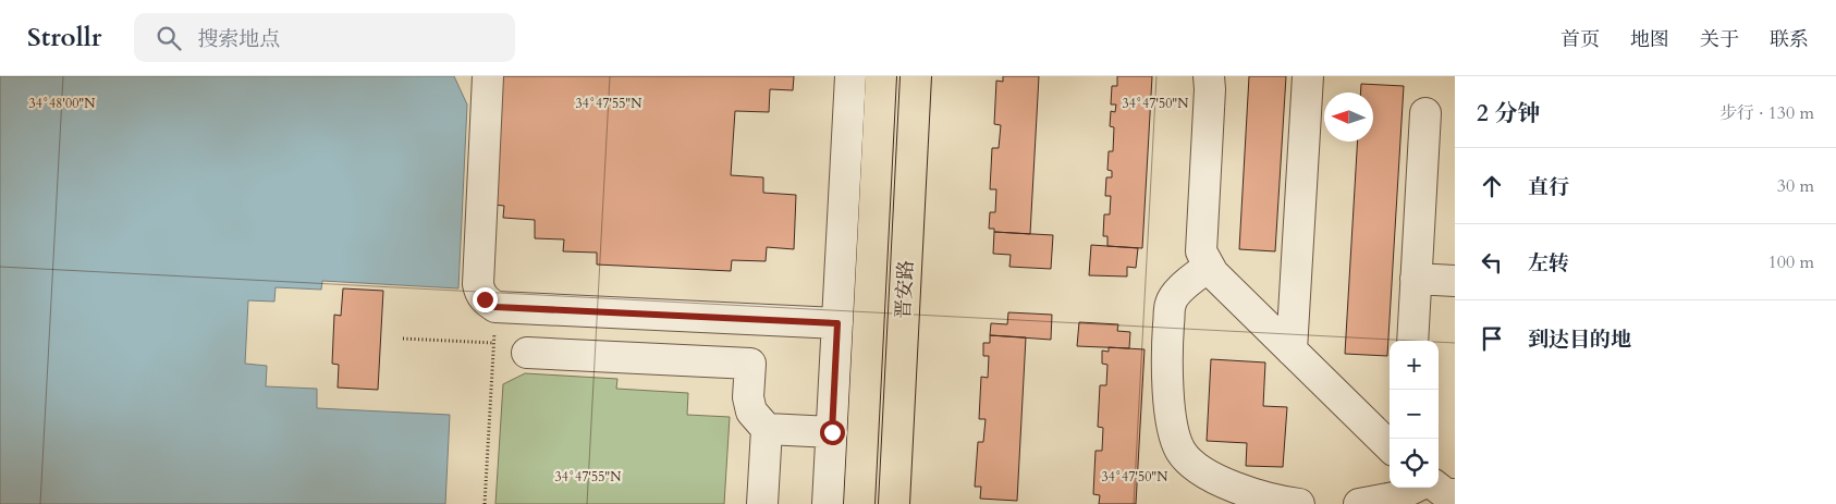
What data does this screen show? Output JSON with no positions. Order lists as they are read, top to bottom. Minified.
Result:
{"streets":{"main road":["晋安路"]},"north":"left","page":{"header":"Strollr","search":"搜索地点","nav":["首页","地图","关于","联系"],"heading":["2 分钟","步行 · 130 m"],"list":[["直行","30 m"],["左转","100 m"],"到达目的地"],"map_buttons":["+","−"]},"coordinates":["34°48'00\"N","34°47'55\"N","34°47'50\"N"]}
